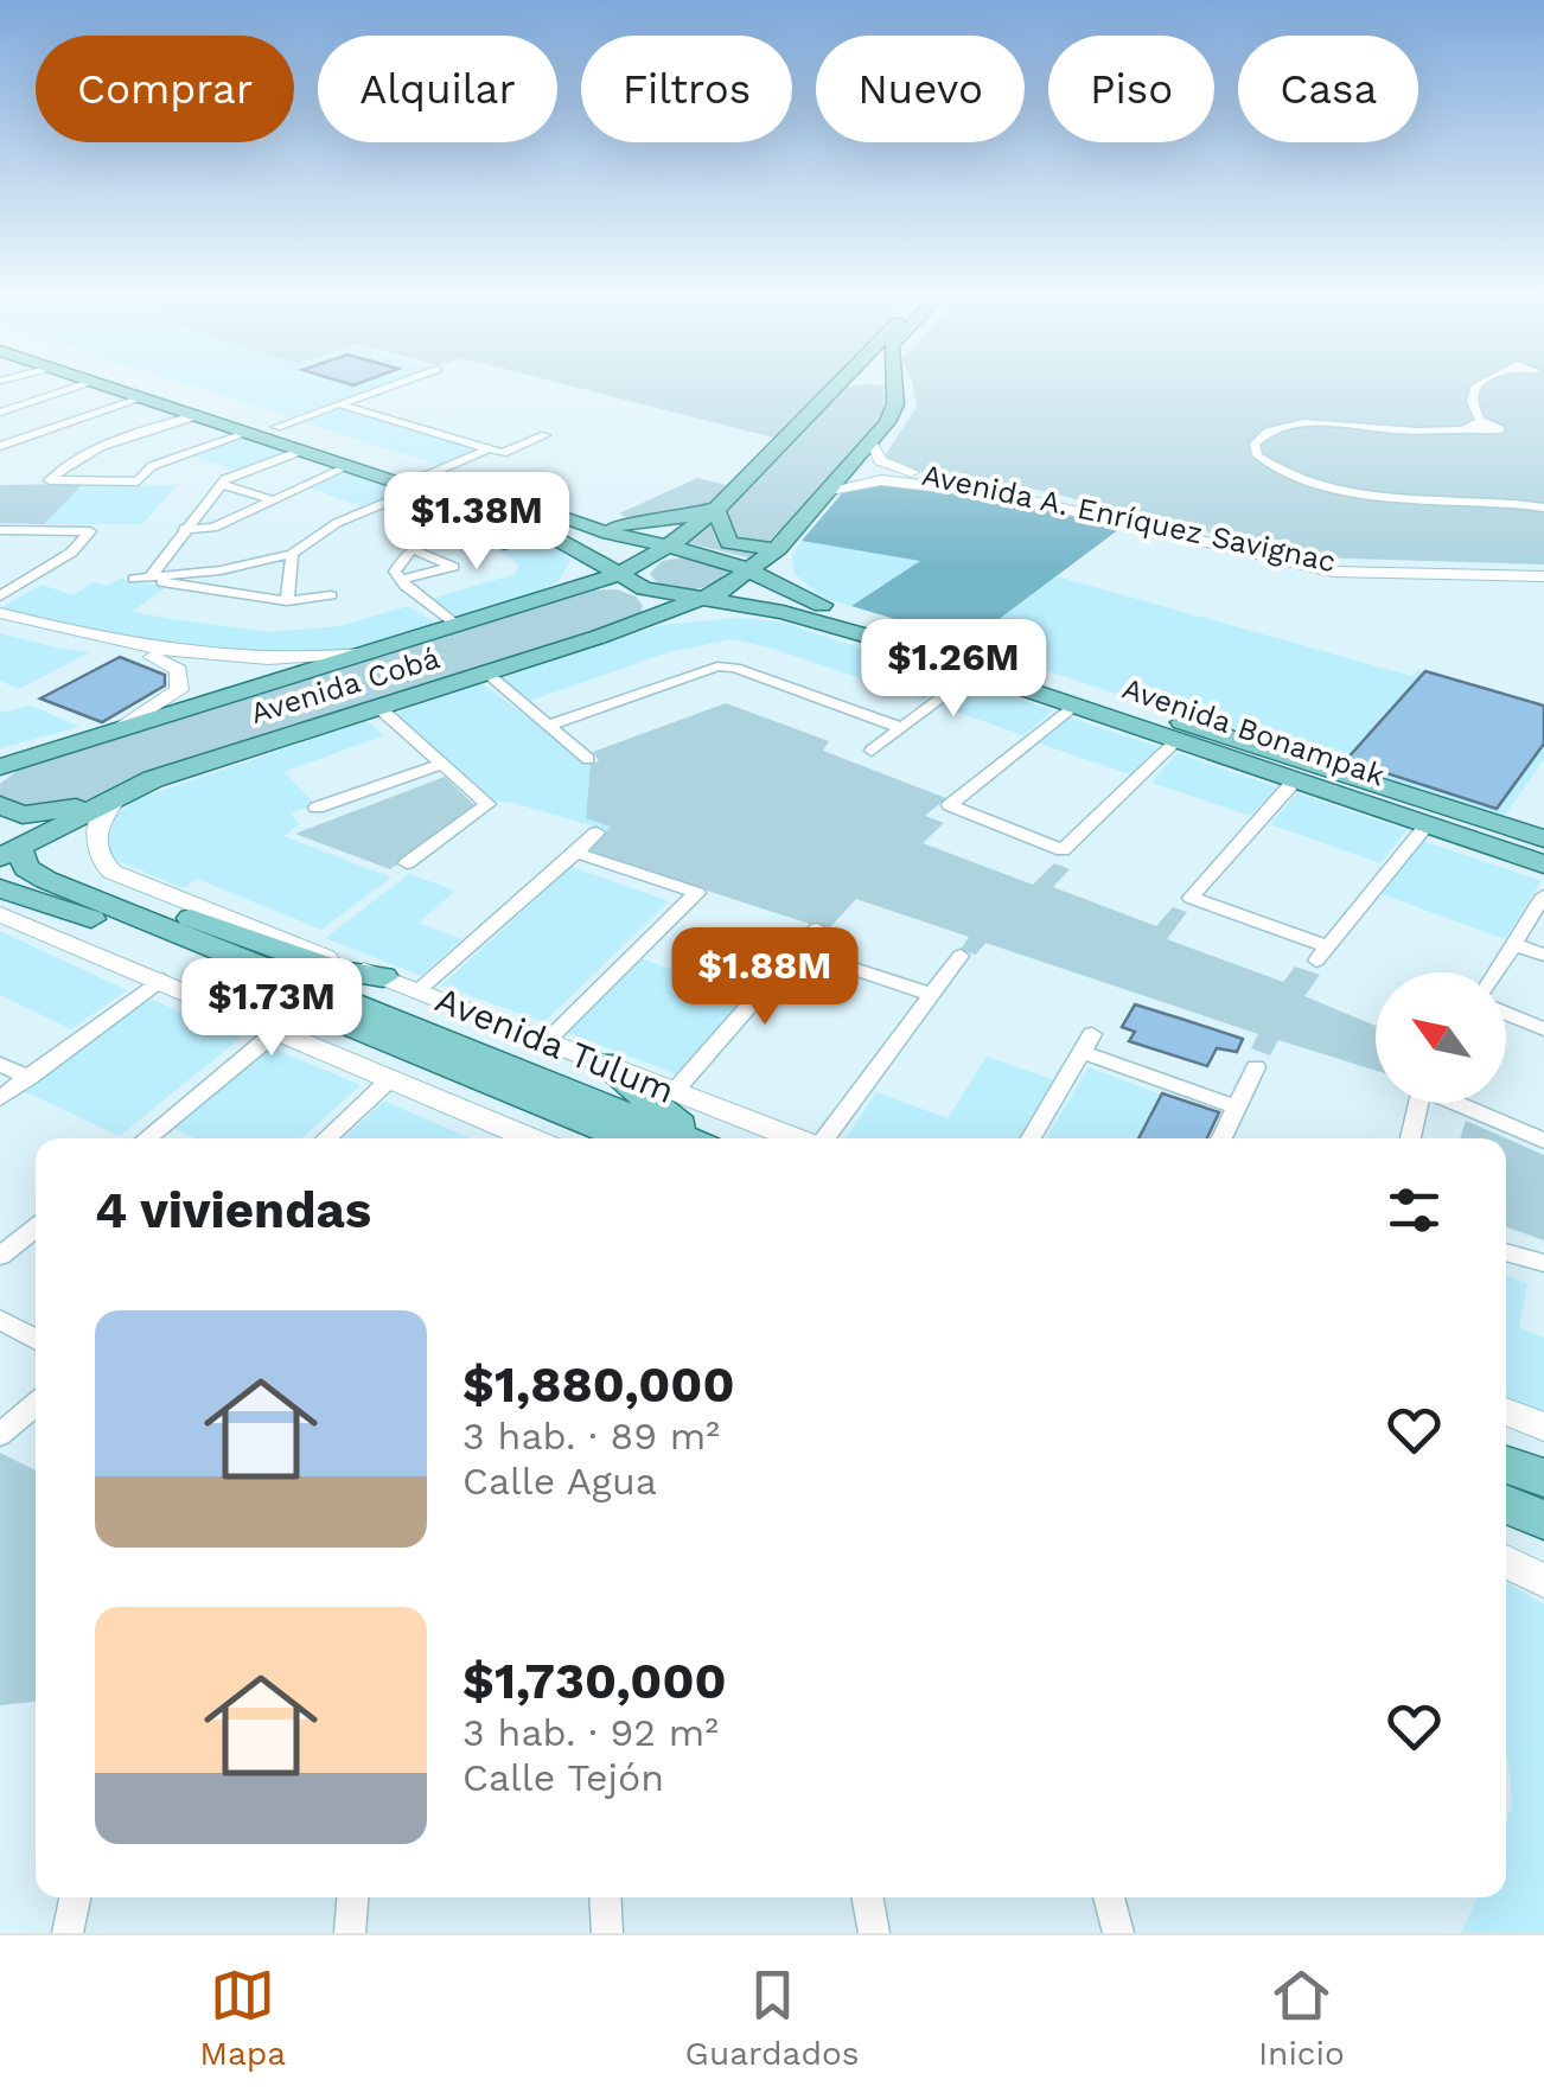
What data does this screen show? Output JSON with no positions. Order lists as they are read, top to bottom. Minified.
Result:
{"streets":{"main road":["Avenida Cobá","Avenida Bonampak","Avenida Tulum"],"street":["Avenida A. Enríquez Savignac"]},"crossings":[["Avenida A. Enríquez Savignac","Avenida Cobá"],["Avenida Cobá","Avenida Bonampak"],["Avenida Cobá","Avenida Tulum"]],"north":"top left","page":{"chip":["Comprar","Alquilar","Filtros","Nuevo","Piso","Casa"],"price":["$1.38M","$1.26M","$1.88M","$1.73M"],"heading":"4 viviendas","list":[{"name":"$1,880,000","note":"3 hab. · 89 m² · Calle Agua"},{"name":"$1,730,000","note":"3 hab. · 92 m² · Calle Tejón"}],"tabs":["Mapa","Guardados","Inicio"]}}
